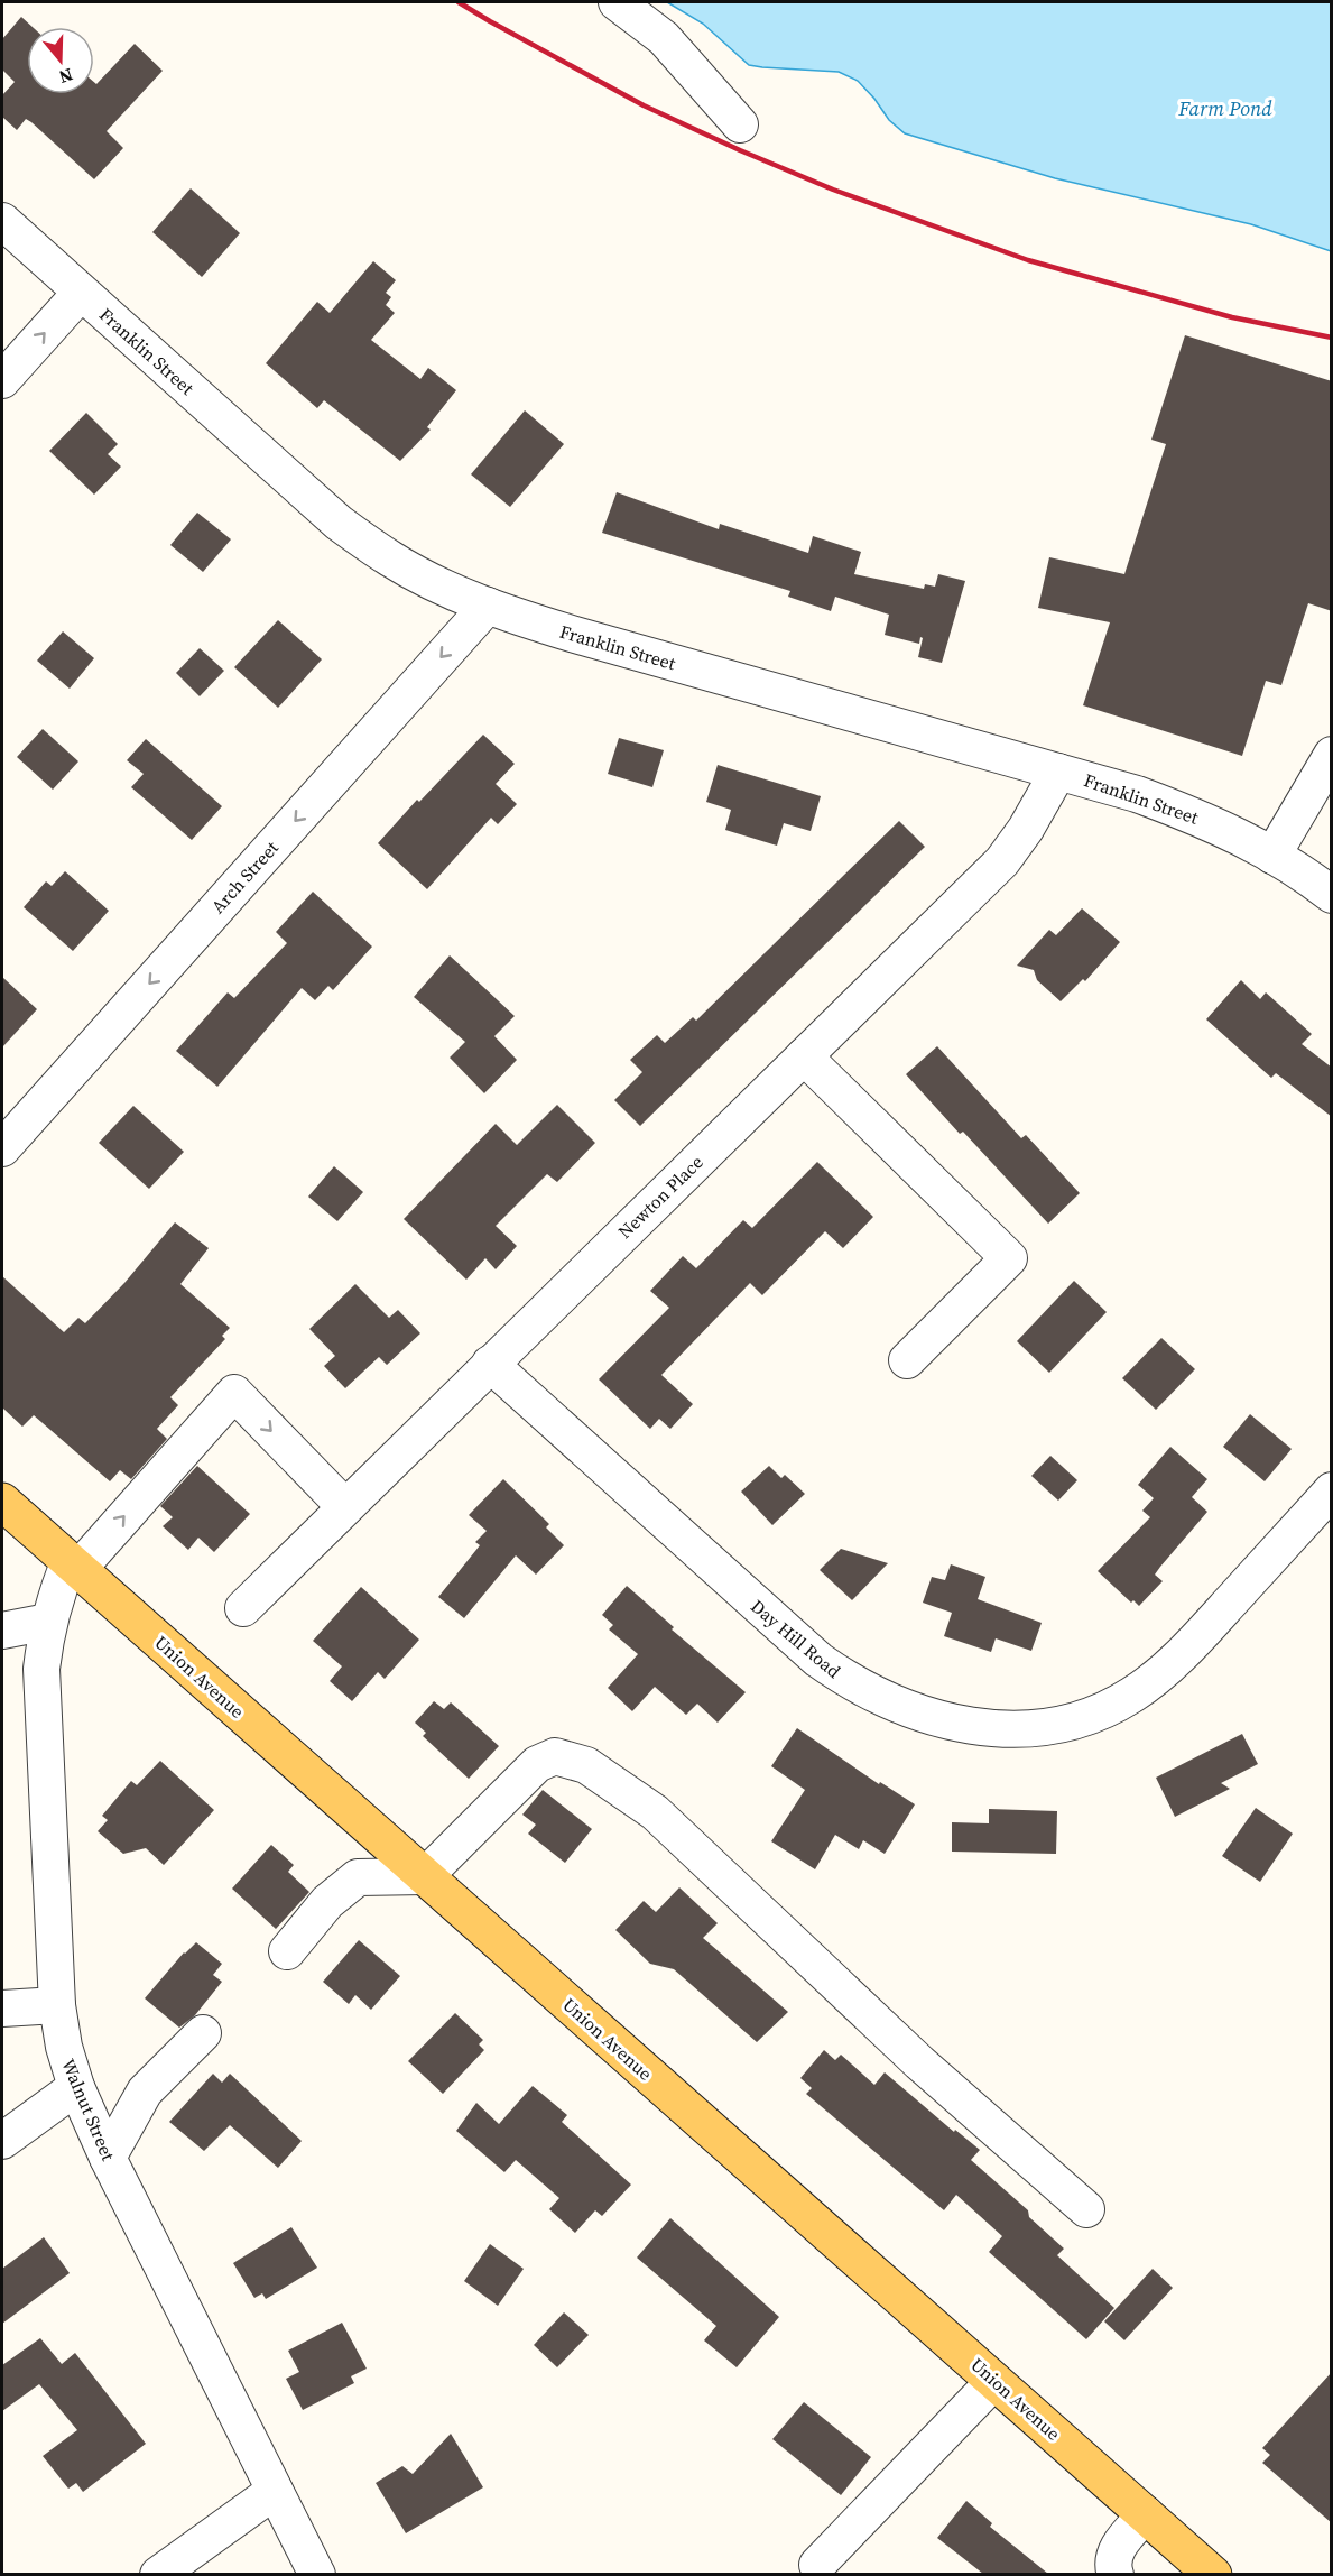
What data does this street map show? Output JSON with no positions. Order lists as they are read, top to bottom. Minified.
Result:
{"streets":{"main road":["Union Avenue"],"street":["Franklin Street","Arch Street","Newton Place","Day Hill Road","Walnut Street"]},"crossings":[["Franklin Street","Arch Street"],["Franklin Street","Newton Place"],["Newton Place","Day Hill Road"],["Newton Place","Walnut Street"],["Union Avenue","Walnut Street"]],"one_way":["Arch Street"],"water":["Farm Pond"],"north":"bottom"}
